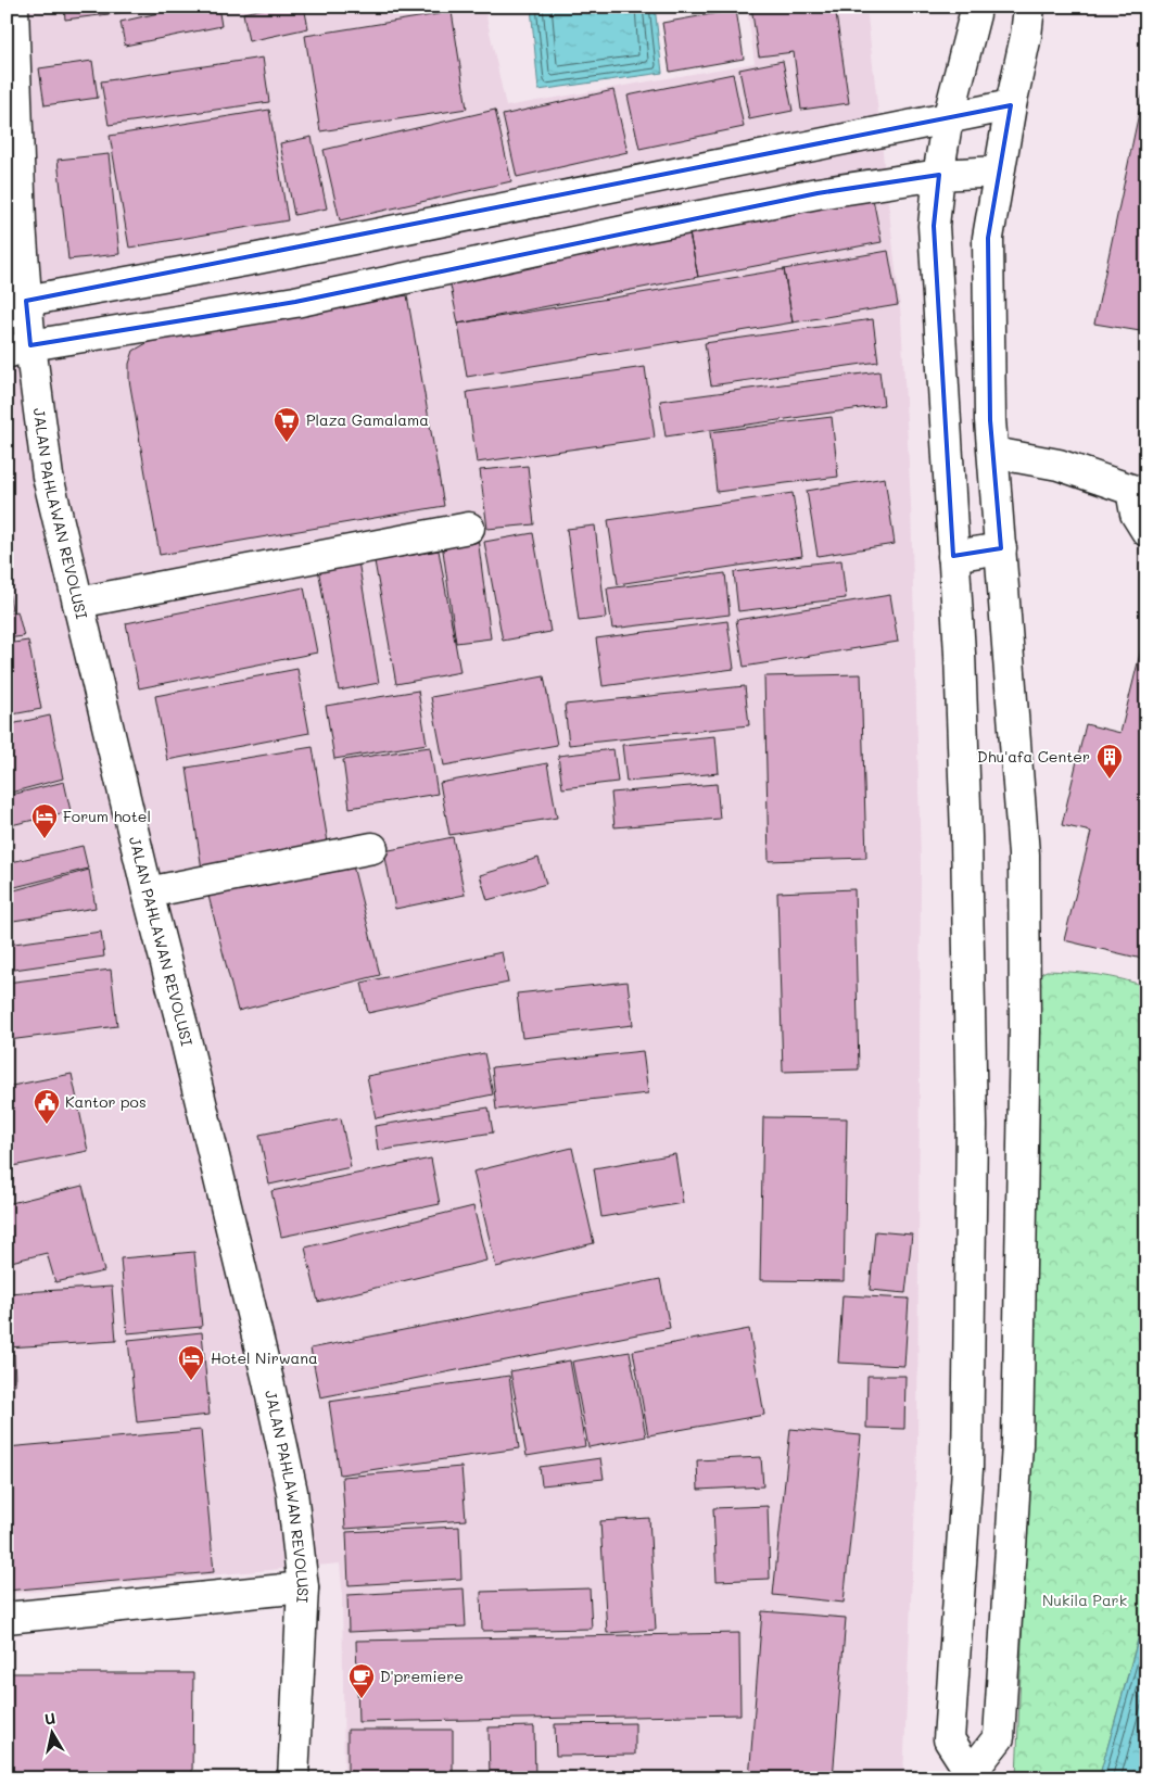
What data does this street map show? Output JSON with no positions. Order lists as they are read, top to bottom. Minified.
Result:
{"streets":{"street":["JALAN PAHLAWAN REVOLUSI"]},"parks":["Nukila Park"],"places":{"supermarket":["Plaza Gamalama"],"building":["Dhu'afa Center"],"hotel":["Forum hotel","Hotel Nirwana"],"public building":["Kantor pos"],"cafe":["D'premiere"]},"north":"top"}
